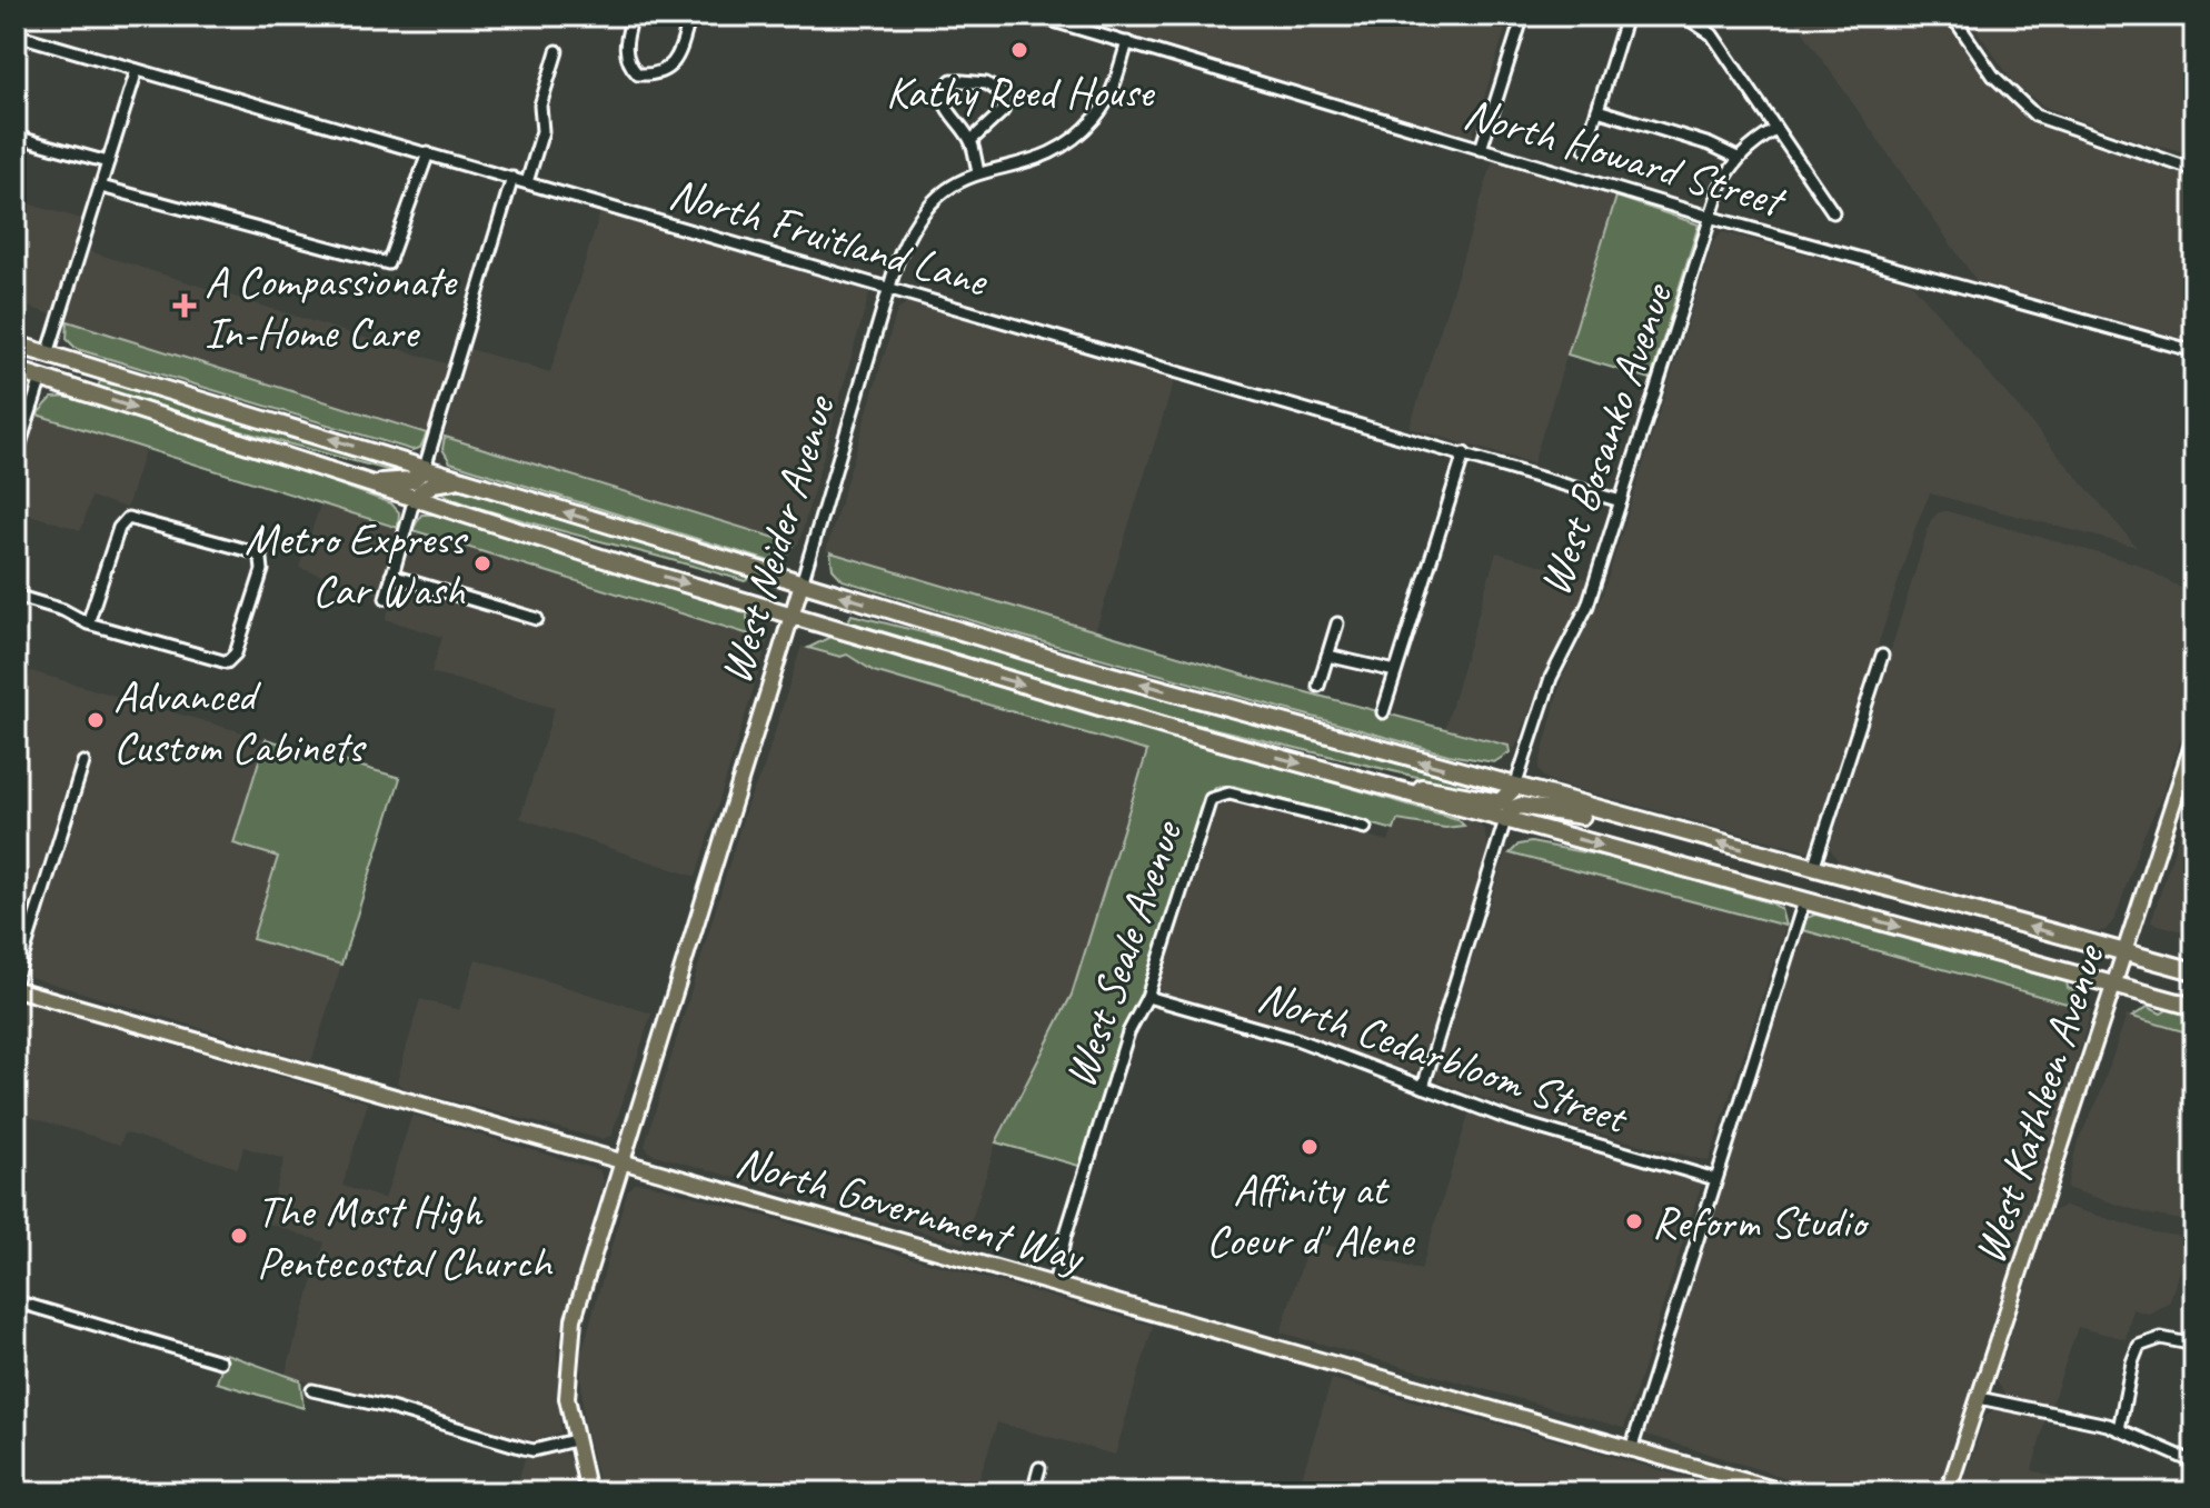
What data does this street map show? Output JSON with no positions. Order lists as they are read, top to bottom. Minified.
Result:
{"streets":{"main road":["West Neider Avenue","West Kathleen Avenue","North Government Way"],"street":["North Howard Street","North Fruitland Lane","West Bosanko Avenue","West Seale Avenue","North Cedarbloom Street"]},"crossings":[["North Howard Street","West Bosanko Avenue"],["North Howard Street","West Neider Avenue"],["North Fruitland Lane","West Bosanko Avenue"],["North Fruitland Lane","West Neider Avenue"],["West Neider Avenue","North Government Way"],["West Seale Avenue","North Cedarbloom Street"],["West Seale Avenue","North Government Way"]],"places":{"other":["Kathy Reed House","Metro Express Car Wash","Advanced Custom Cabinets","Affinity at Coeur d' Alene","Reform Studio","The Most High Pentecostal Church"],"health":["A Compassionate In-Home Care"]}}
